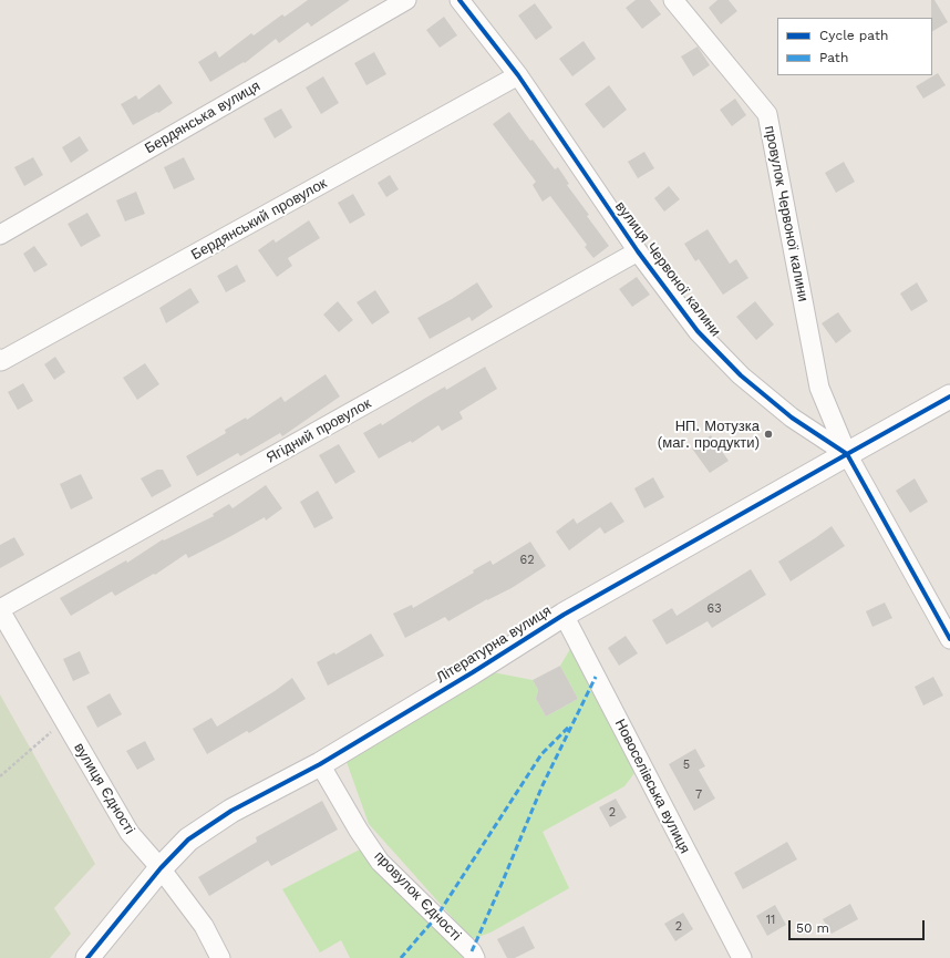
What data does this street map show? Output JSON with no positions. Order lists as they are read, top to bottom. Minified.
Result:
{"streets":{"street":["Бердянська вулиця","провулок Червоної калини","Бердянський провулок","вулиця Червоної калини","Ягідний провулок","Літературна вулиця","Новоселівська вулиця","вулиця Єдності","провулок Єдності"]},"crossings":[["провулок Червоної калини","вулиця Червоної калини"],["провулок Червоної калини","Літературна вулиця"],["Бердянський провулок","вулиця Червоної калини"],["вулиця Червоної калини","Ягідний провулок"],["вулиця Червоної калини","Літературна вулиця"],["Ягідний провулок","вулиця Єдності"],["Літературна вулиця","Новоселівська вулиця"],["Літературна вулиця","вулиця Єдності"],["Літературна вулиця","провулок Єдності"]],"places":["НП. Мотузка (маг. продукти)"],"house_numbers":["62","63","5","7","2","11","2"],"legend":["Cycle path","Path"],"scale_bar":"50 m"}
